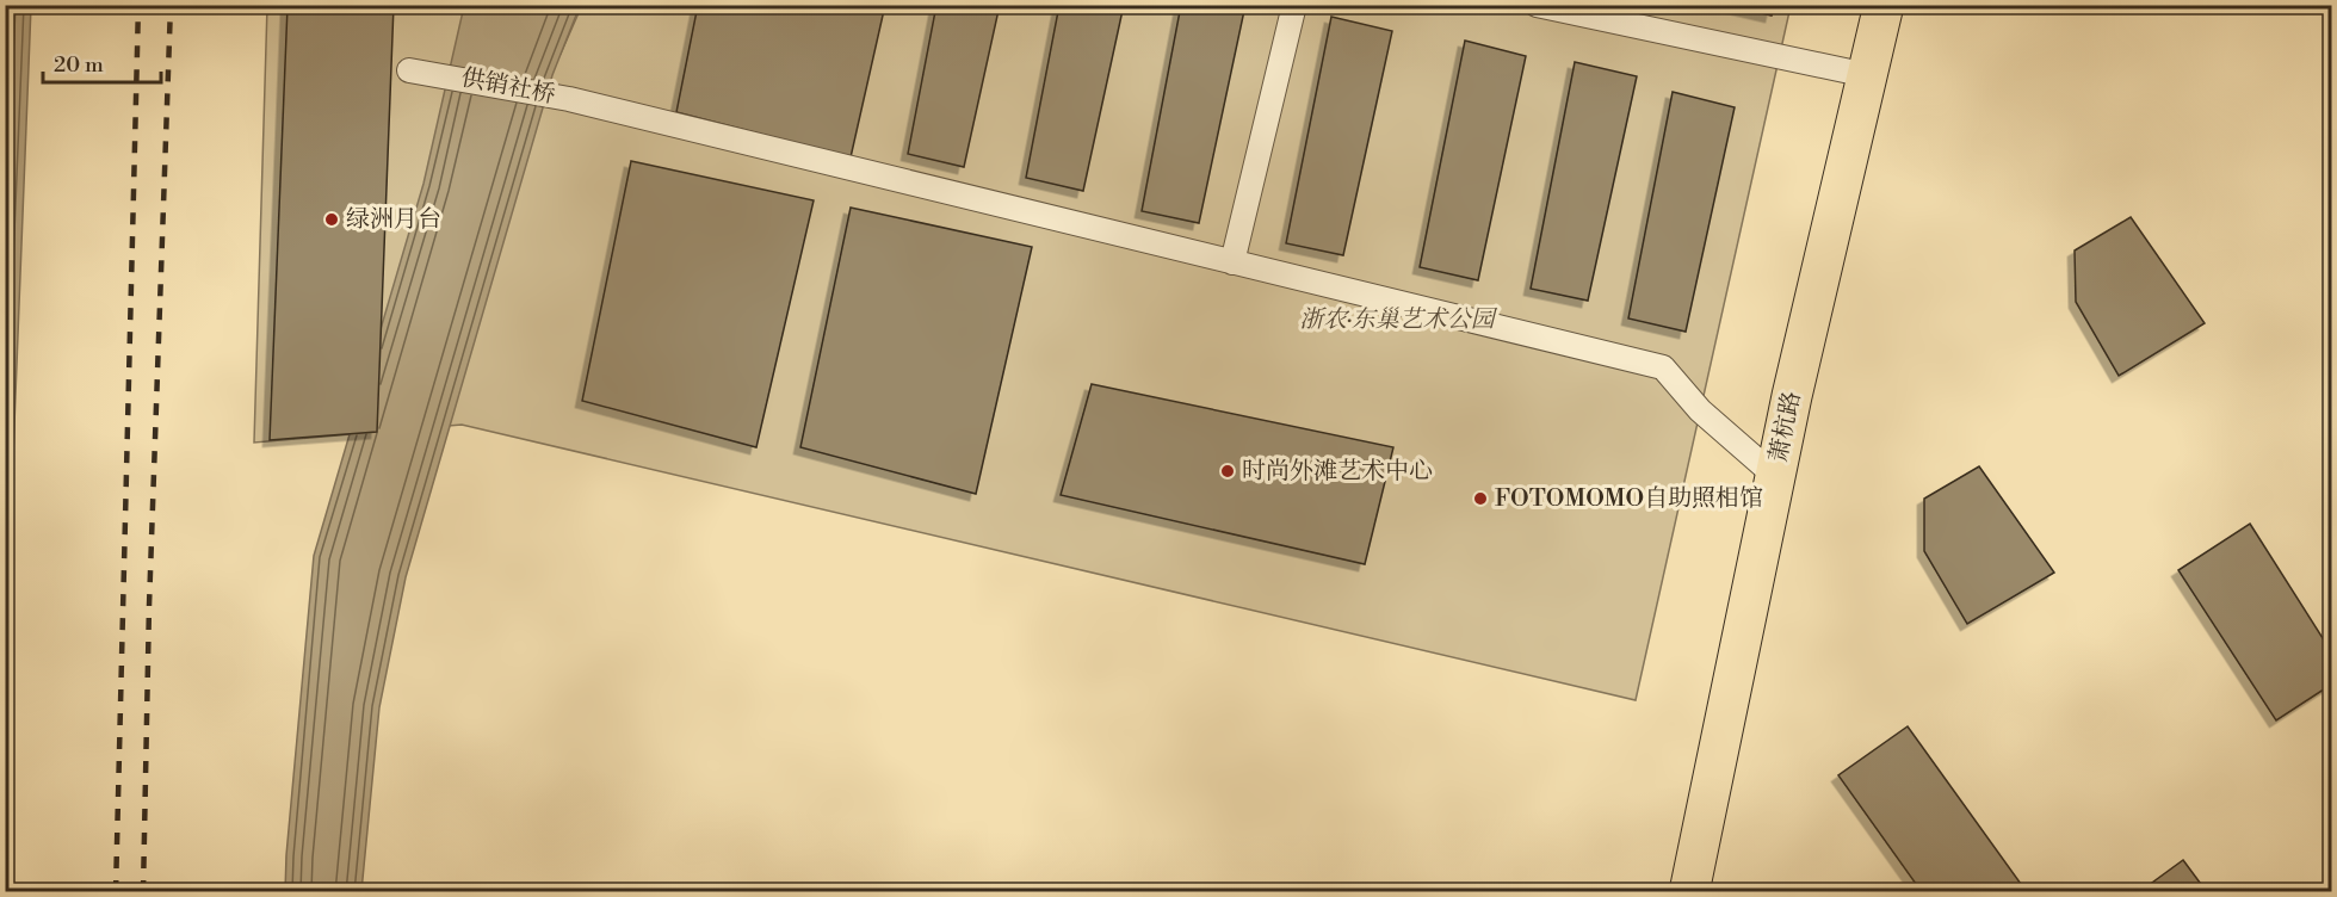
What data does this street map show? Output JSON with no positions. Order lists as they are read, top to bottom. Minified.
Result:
{"streets":{"main road":["萧杭路"],"lane":["供销社桥"]},"crossings":[["供销社桥","萧杭路"]],"parks":["浙农·东巢艺术公园"],"places":["绿洲月台","时尚外滩艺术中心","FOTOMOMO自助照相馆"],"scale_bar":"20 m"}
